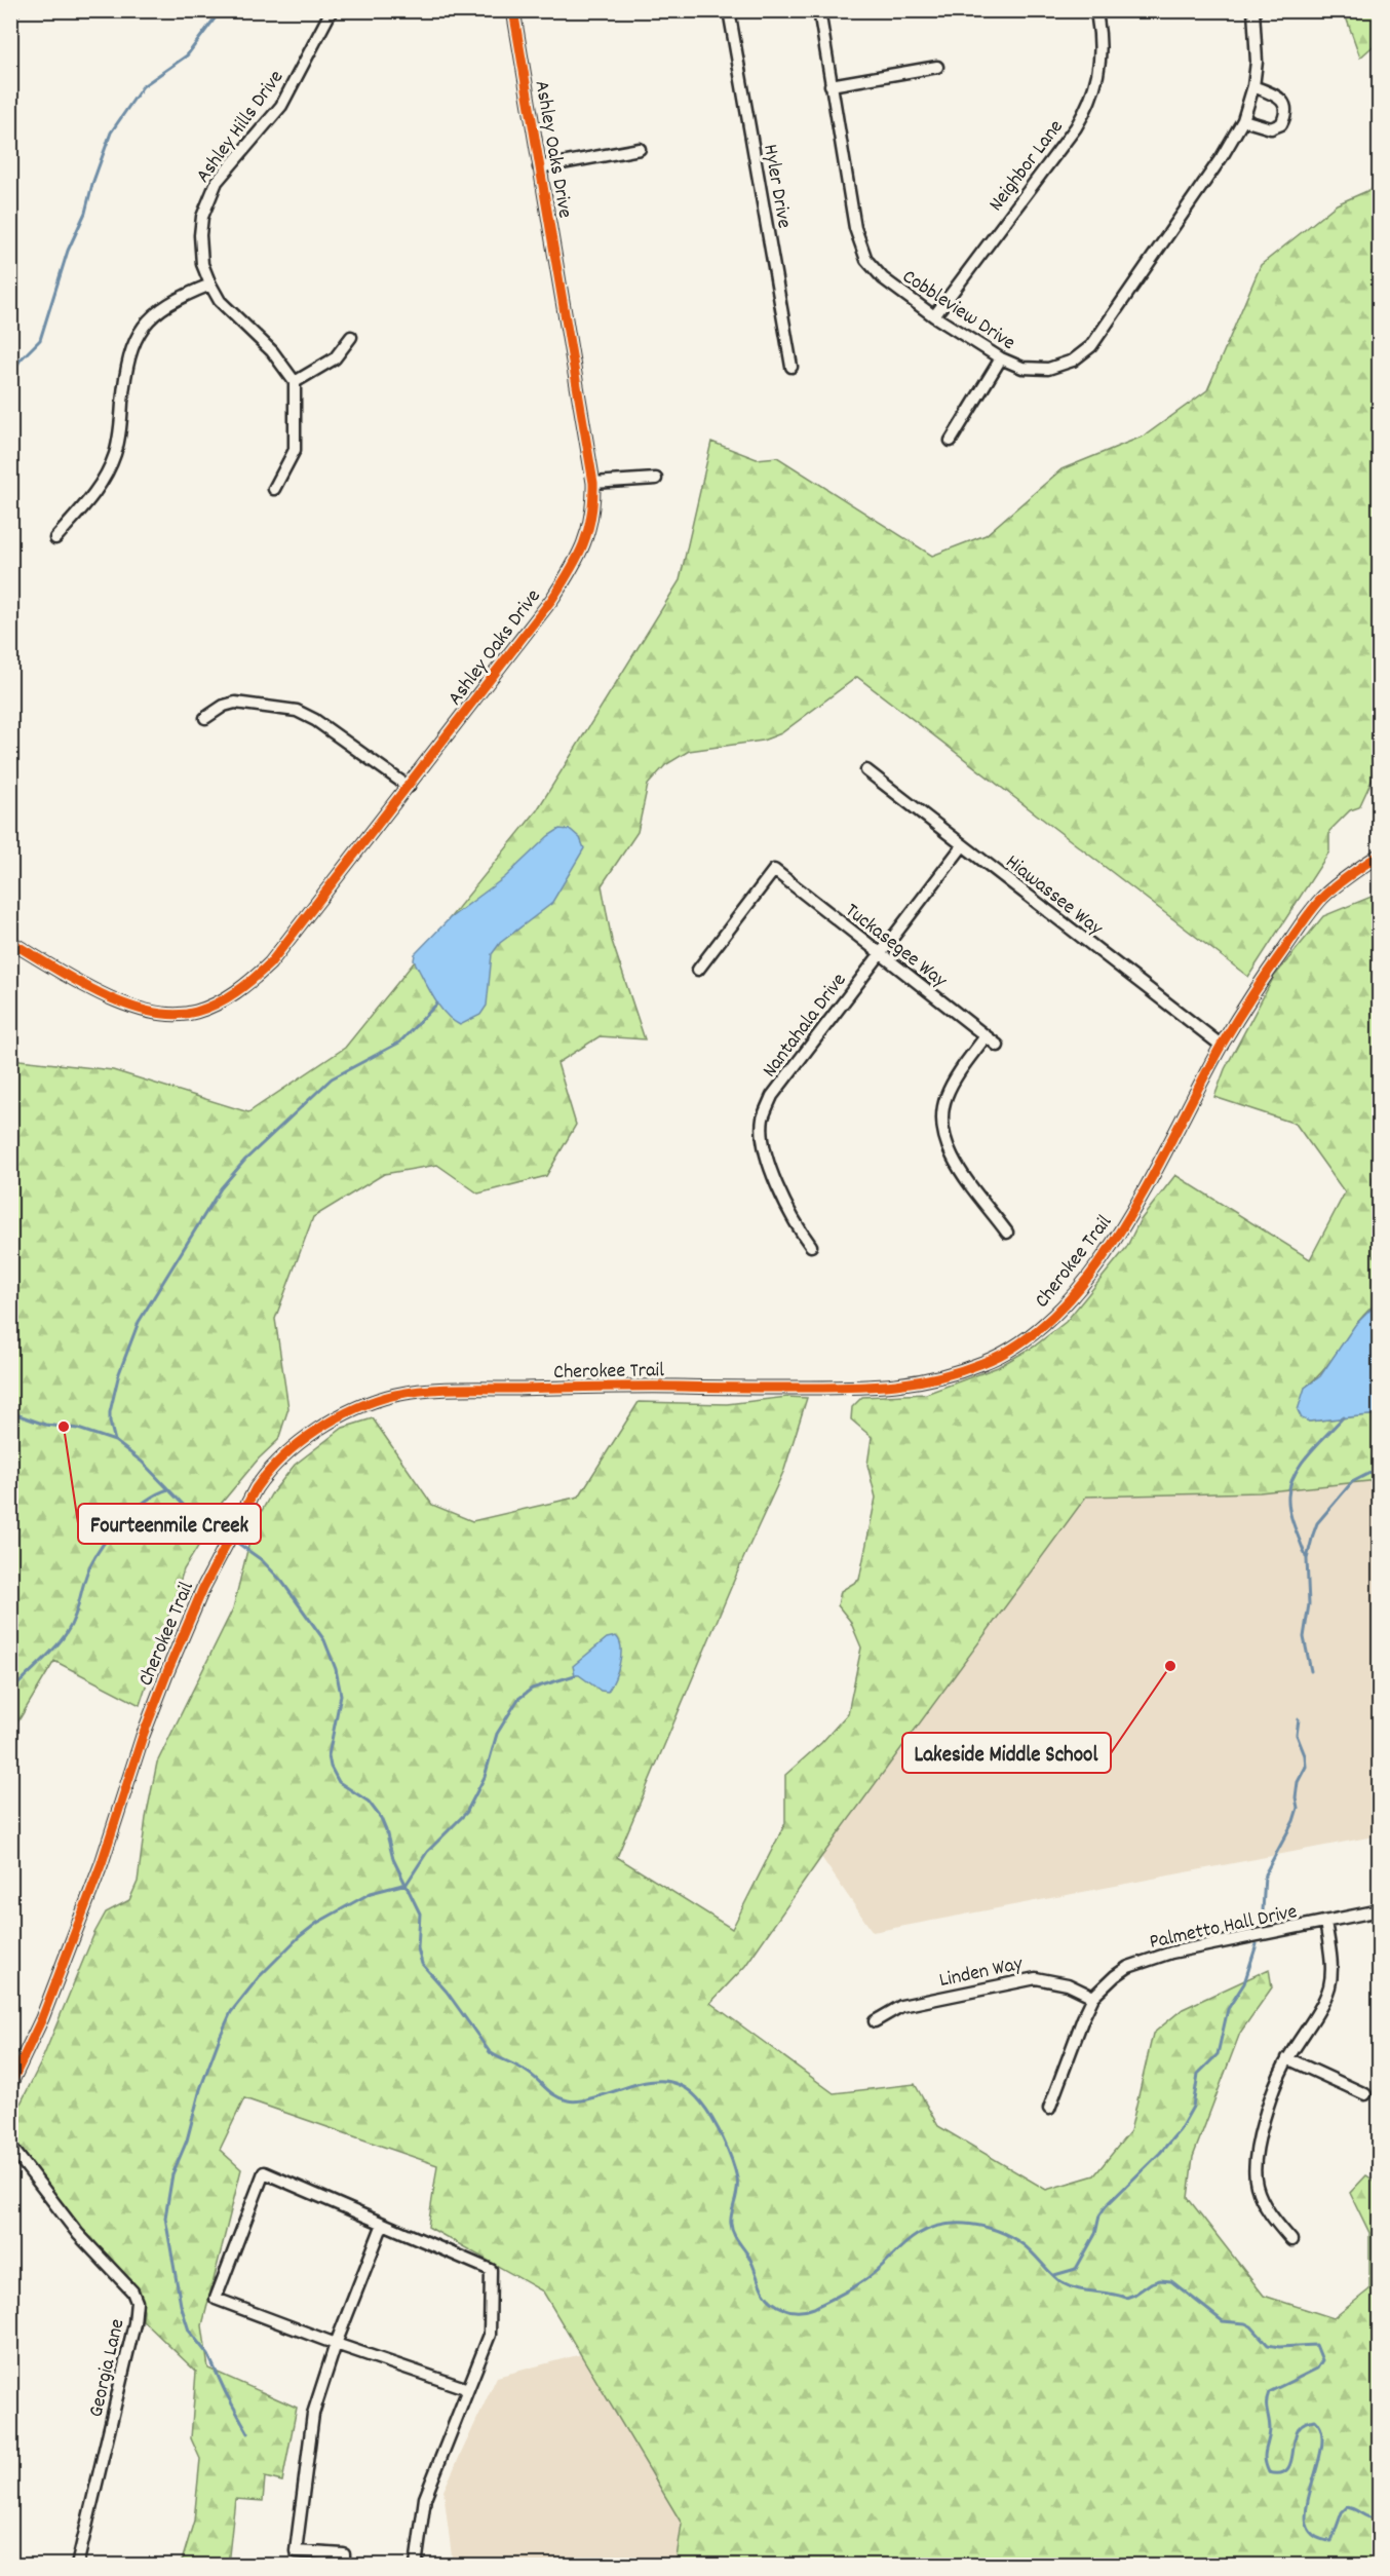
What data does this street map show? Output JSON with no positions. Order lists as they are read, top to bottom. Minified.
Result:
{"streets":{"street":["Ashley Hills Drive","Ashley Oaks Drive","Neighbor Lane","Hyler Drive","Cobbleview Drive","Hiawassee Way","Tuckasegee Way","Nantahala Drive","Cherokee Trail","Palmetto Hall Drive","Linden Way","Georgia Lane"]},"crossings":[["Neighbor Lane","Cobbleview Drive"],["Hiawassee Way","Nantahala Drive"],["Hiawassee Way","Cherokee Trail"],["Tuckasegee Way","Nantahala Drive"],["Palmetto Hall Drive","Linden Way"]],"places":["Fourteenmile Creek","Lakeside Middle School"]}
